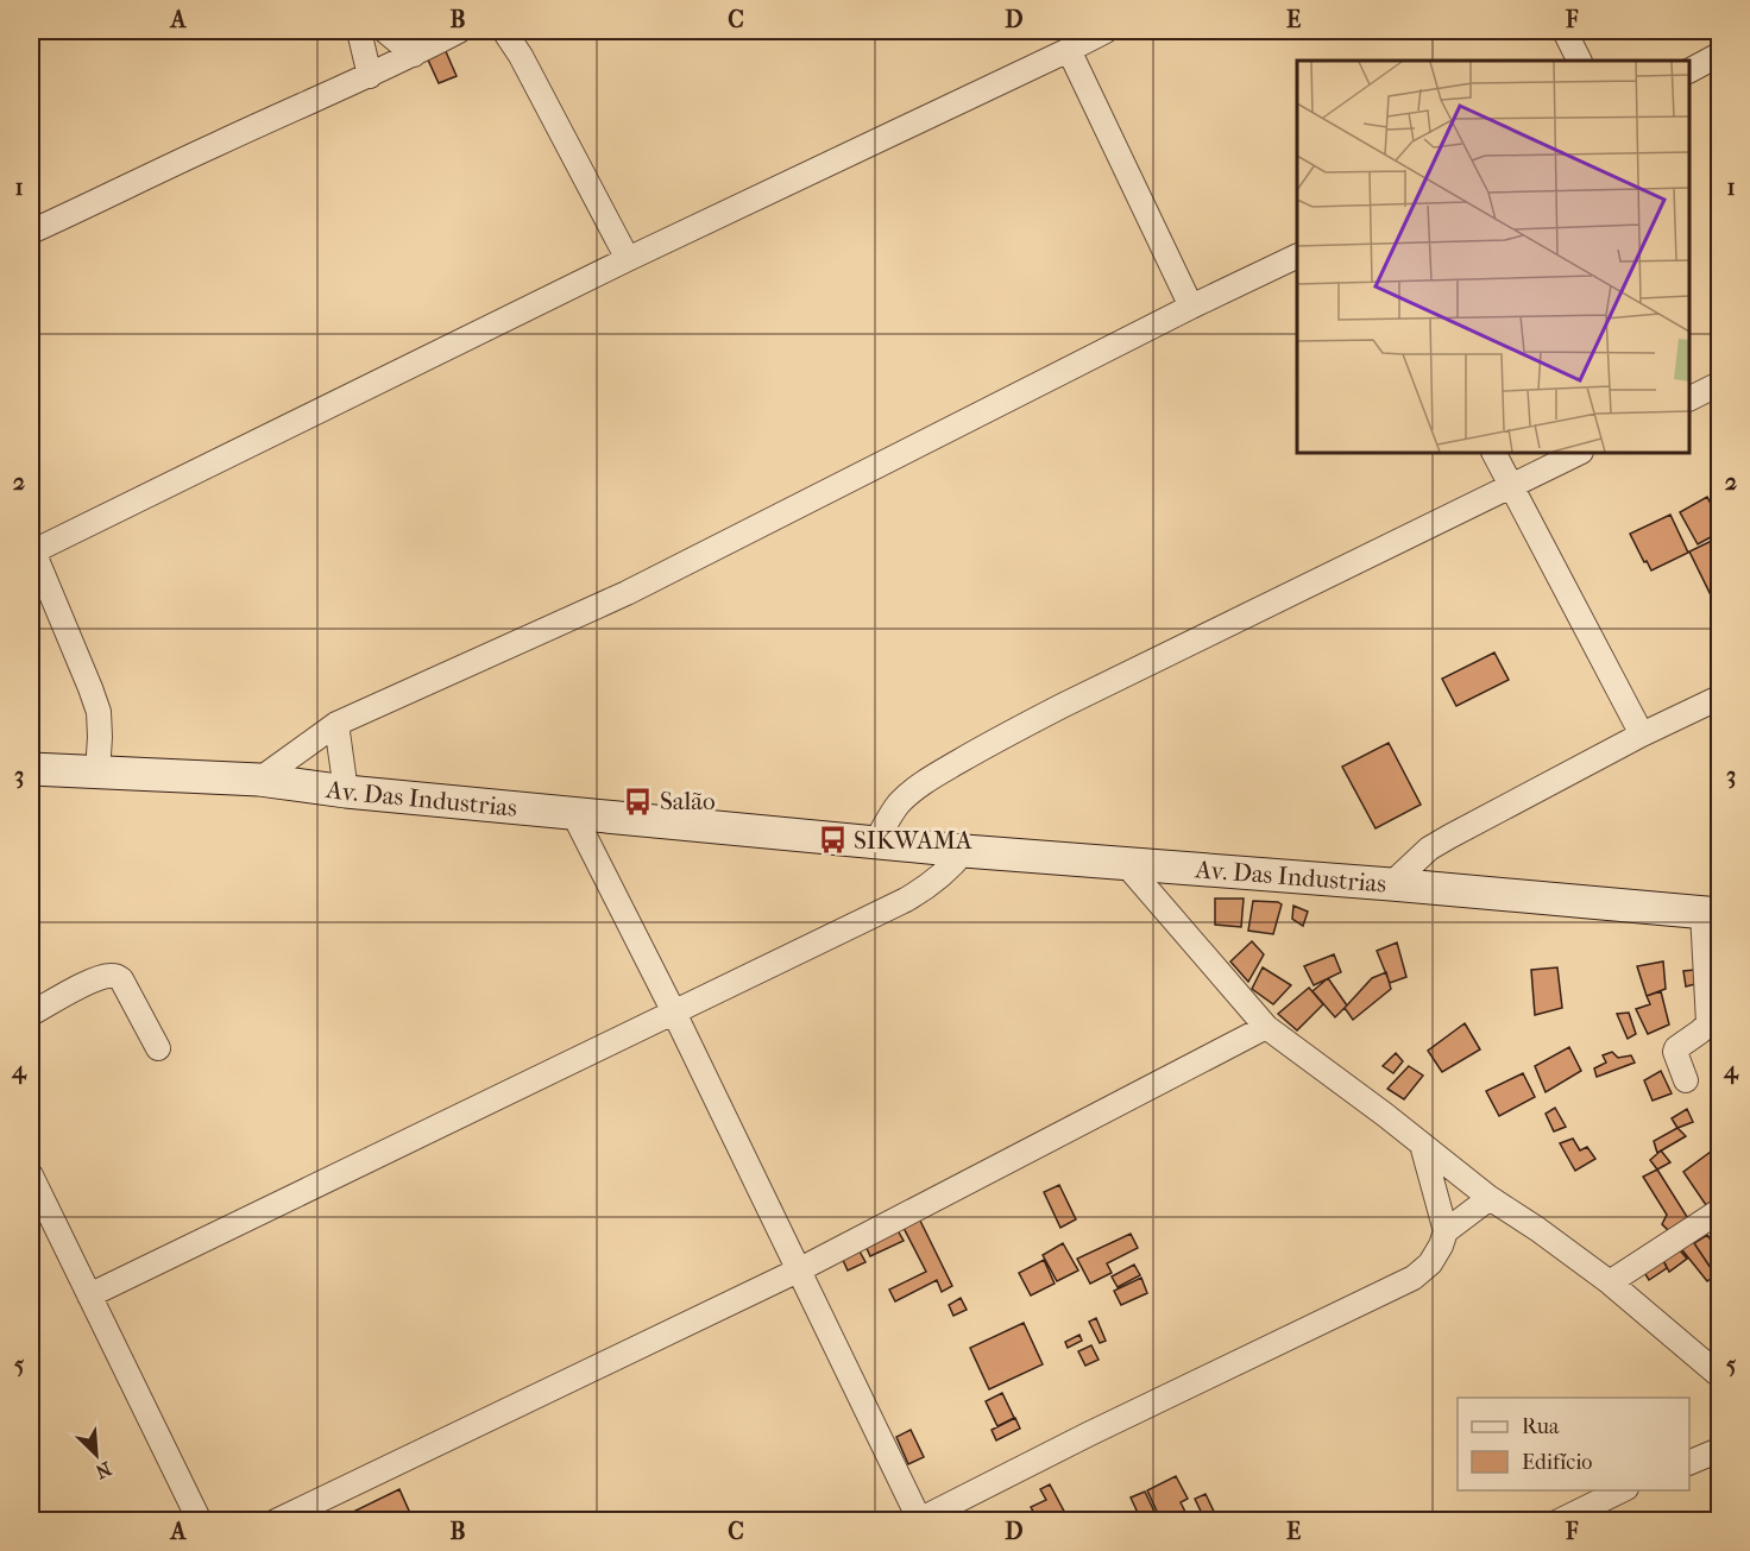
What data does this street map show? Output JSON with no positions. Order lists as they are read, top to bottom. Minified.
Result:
{"streets":{"main road":["Av. Das Industrias"]},"places":{"bus stop":["Salão","SIKWAMA"]},"legend":["Rua","Edifício"],"north":"bottom right","grid":{"columns":["A","B","C","D","E","F"],"rows":["1","2","3","4","5"]}}
